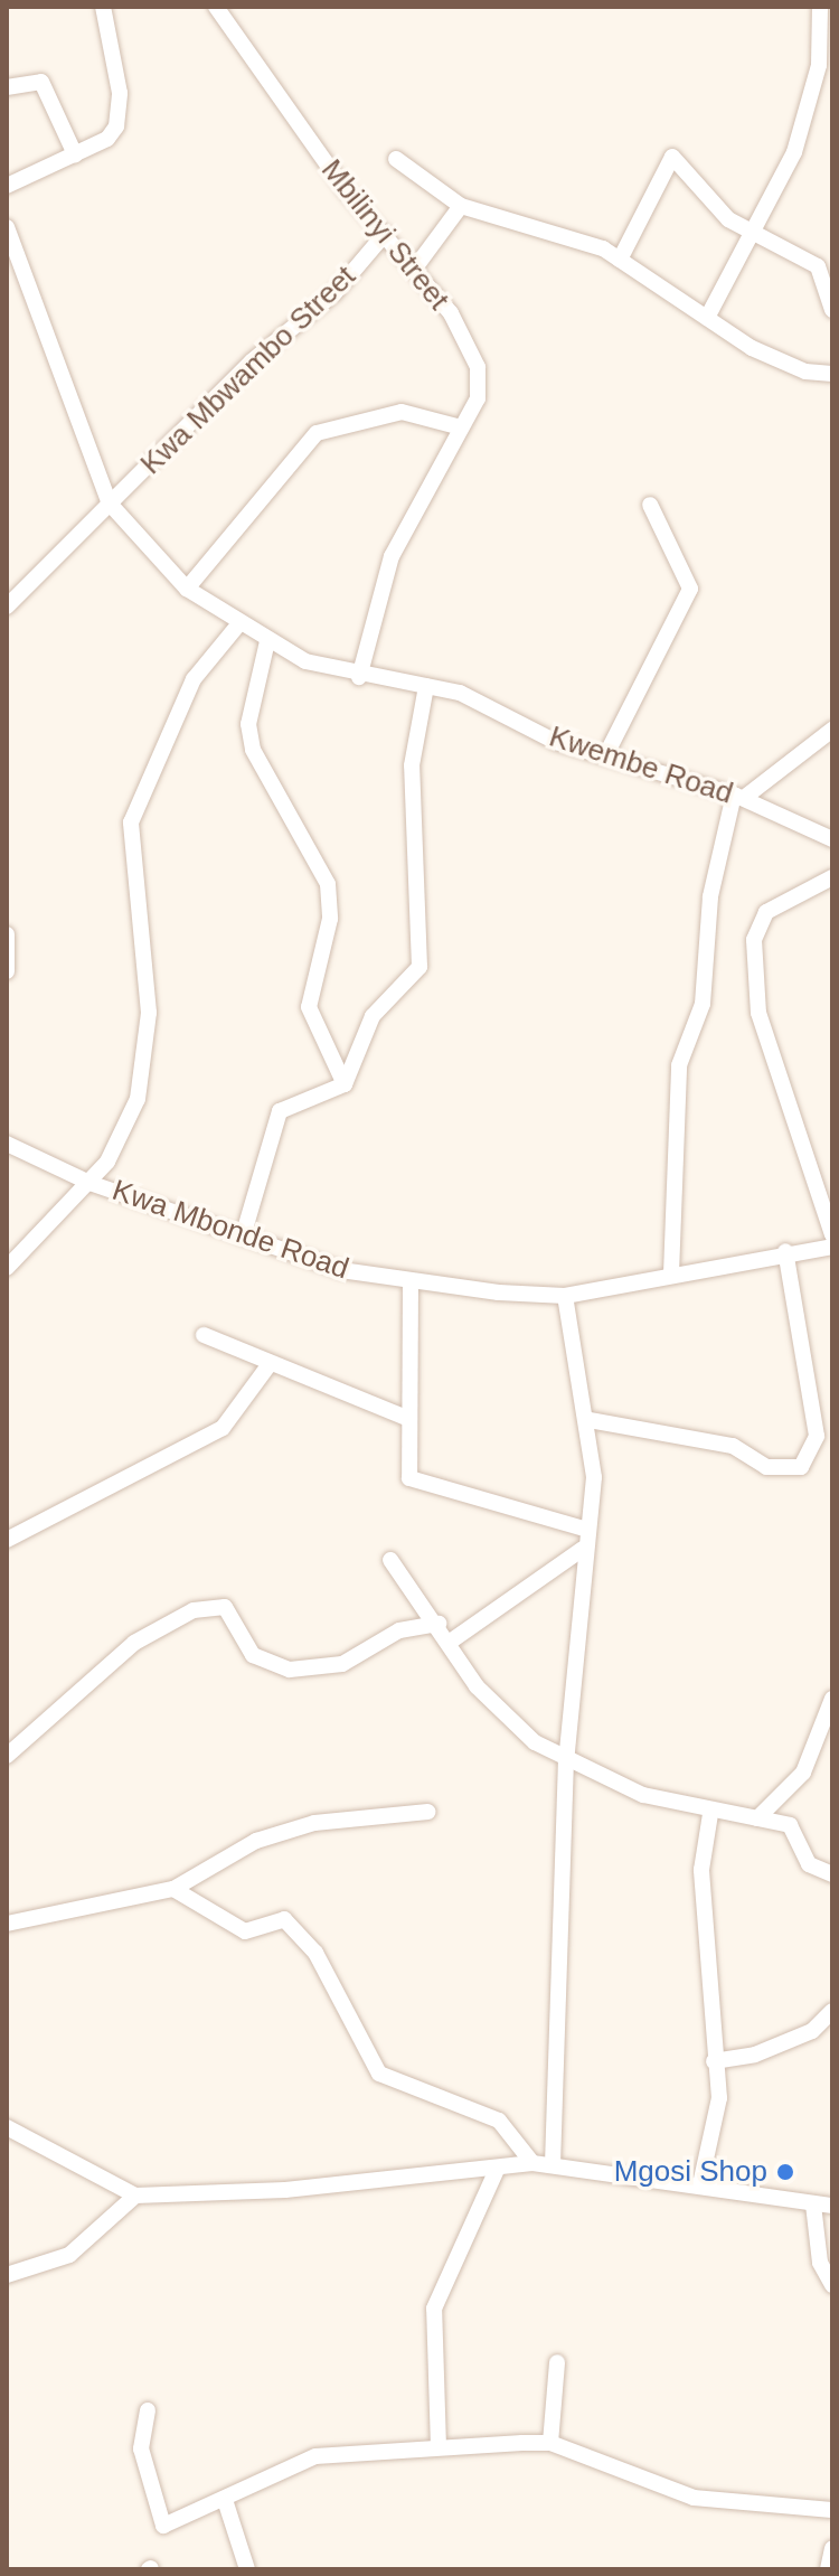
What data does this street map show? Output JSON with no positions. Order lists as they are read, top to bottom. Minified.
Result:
{"streets":{"street":["Mbilinyi Street","Kwa Mbwambo Street","Kwembe Road","Kwa Mbonde Road"]},"crossings":[["Mbilinyi Street","Kwa Mbwambo Street"],["Mbilinyi Street","Kwembe Road"],["Kwa Mbwambo Street","Kwembe Road"]],"places":["Mgosi Shop"]}
